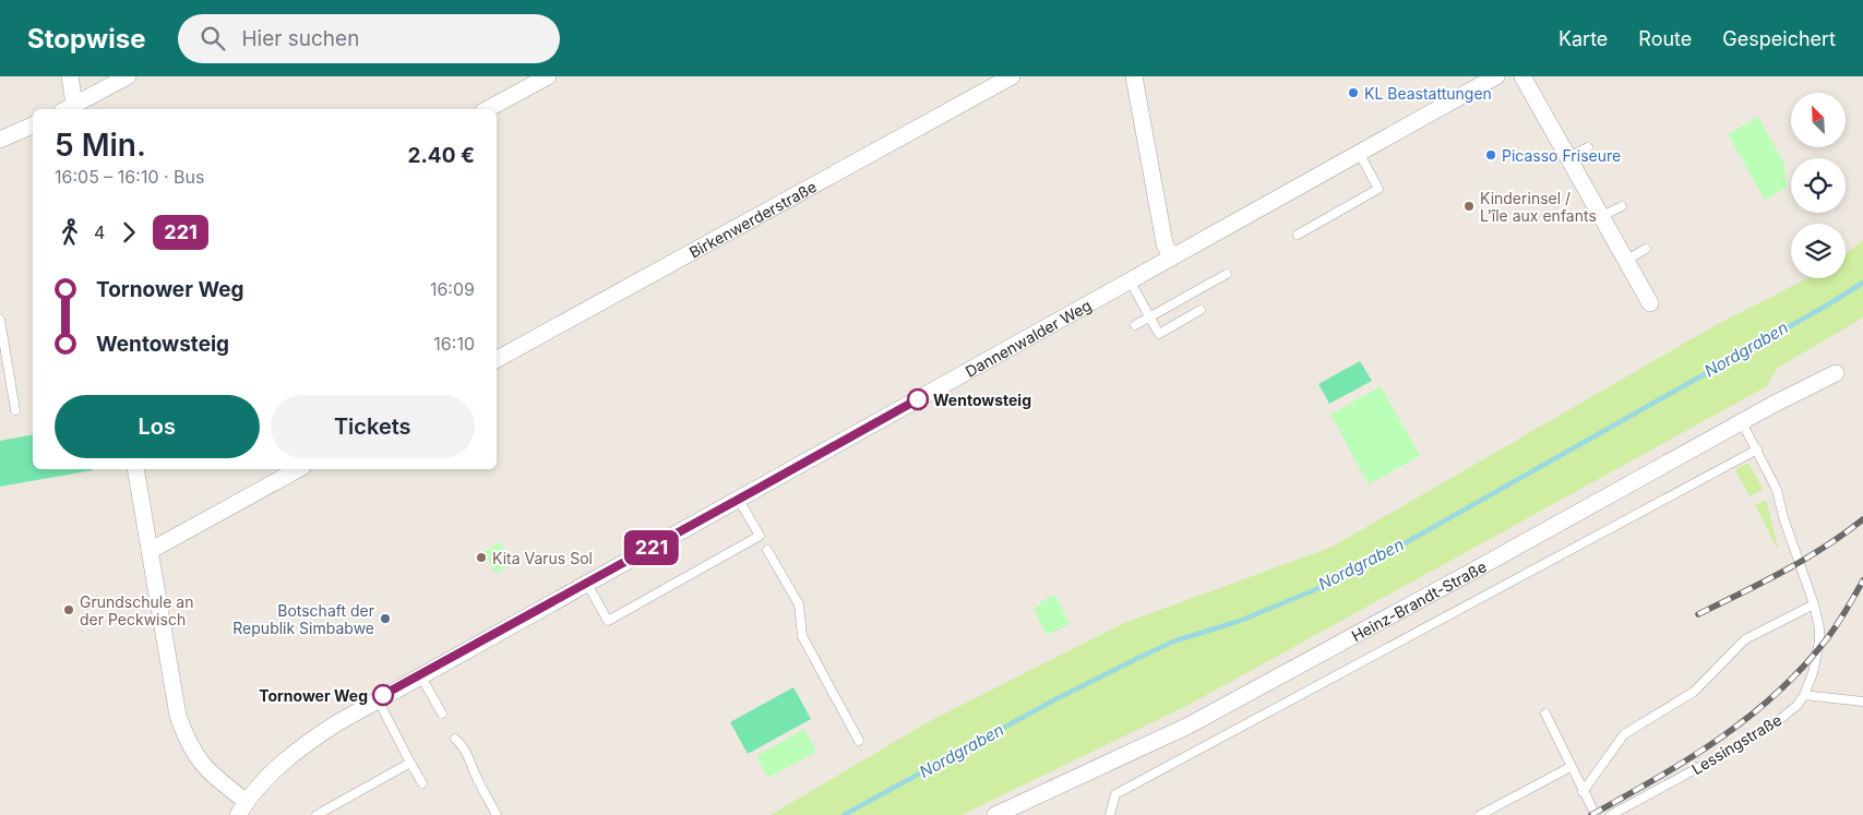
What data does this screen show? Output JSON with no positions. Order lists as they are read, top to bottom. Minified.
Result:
{"streets":{"street":["Birkenwerderstraße","Dannenwalder Weg","Heinz-Brandt-Straße"],"lane":["Lessingstraße"]},"water":["Nordgraben"],"places":["KL Beastattungen","Picasso Friseure","Kinderinsel / L'île aux enfants","Wentowsteig","Kita Varus Sol","Grundschule an der Peckwisch","Botschaft der Republik Simbabwe","Tornower Weg"],"lines":["bus line 221"],"north":"top left","page":{"header":"Stopwise","search":"Hier suchen","nav":["Karte","Route","Gespeichert"],"on_map":"221","heading":["5 Min.","16:05 – 16:10 · Bus","2.40 €"],"legs":["4","221"],"list":[{"name":"Tornower Weg","value":"16:09"},{"name":"Wentowsteig","value":"16:10"}],"buttons":["Los","Tickets"]}}
